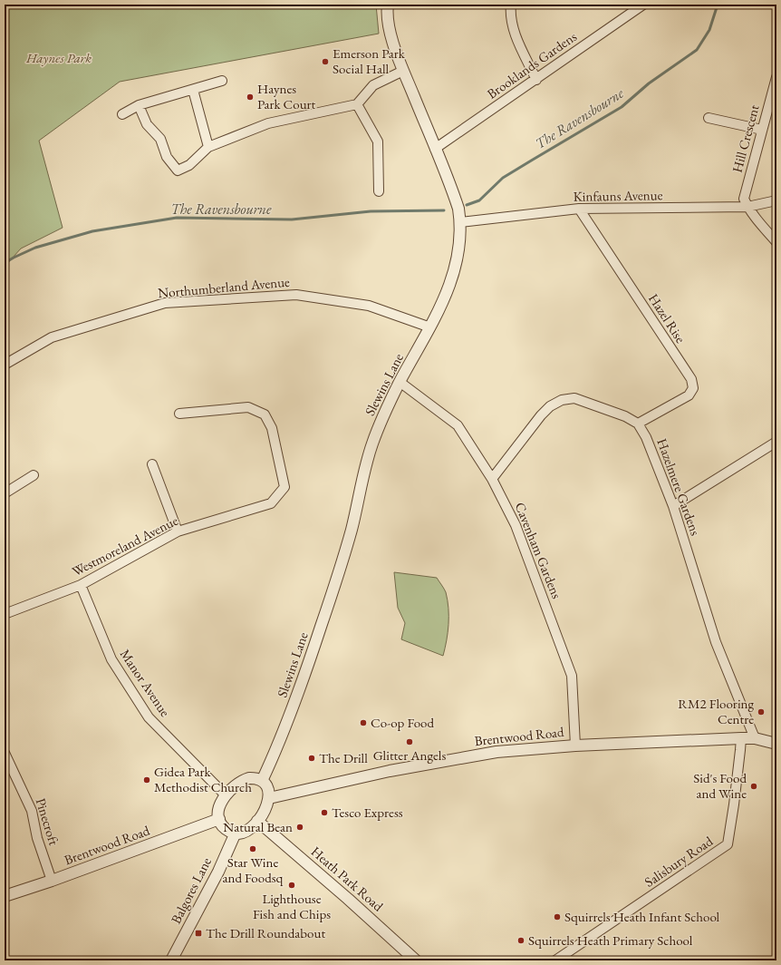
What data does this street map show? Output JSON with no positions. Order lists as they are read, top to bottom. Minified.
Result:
{"streets":{"street":["Brooklands Gardens","Hill Crescent","Kinfauns Avenue","Northumberland Avenue","Hazel Rise","Slewins Lane","Hazelmere Gardens","Westmoreland Avenue","Cavenham Gardens","Manor Avenue","Brentwood Road","Pinecroft","Salisbury Road","Heath Park Road","Balgores Lane"]},"crossings":[["Brooklands Gardens","Slewins Lane"],["Hill Crescent","Kinfauns Avenue"],["Kinfauns Avenue","Hazel Rise"],["Kinfauns Avenue","Slewins Lane"],["Northumberland Avenue","Slewins Lane"],["Hazel Rise","Hazelmere Gardens"],["Slewins Lane","Cavenham Gardens"],["Slewins Lane","Manor Avenue"],["Slewins Lane","Brentwood Road"],["Slewins Lane","Heath Park Road"],["Slewins Lane","Balgores Lane"],["Hazelmere Gardens","Brentwood Road"],["Westmoreland Avenue","Manor Avenue"],["Cavenham Gardens","Brentwood Road"],["Manor Avenue","Brentwood Road"],["Manor Avenue","Heath Park Road"],["Manor Avenue","Balgores Lane"],["Brentwood Road","Pinecroft"],["Brentwood Road","Salisbury Road"],["Brentwood Road","Heath Park Road"],["Brentwood Road","Balgores Lane"],["Heath Park Road","Balgores Lane"]],"water":["The Ravensbourne"],"parks":["Haynes Park"],"places":{"other":["Emerson Park Social Hall","Haynes Park Court","RM2 Flooring Centre","Co-op Food","Glitter Angels","The Drill","Gidea Park Methodist Church","Sid's Food and Wine","Tesco Express","Natural Bean","Star Wine and Foodsq","Lighthouse Fish and Chips","Squirrels Heath Infant School","Squirrels Heath Primary School"],"transit":["The Drill Roundabout"]}}
